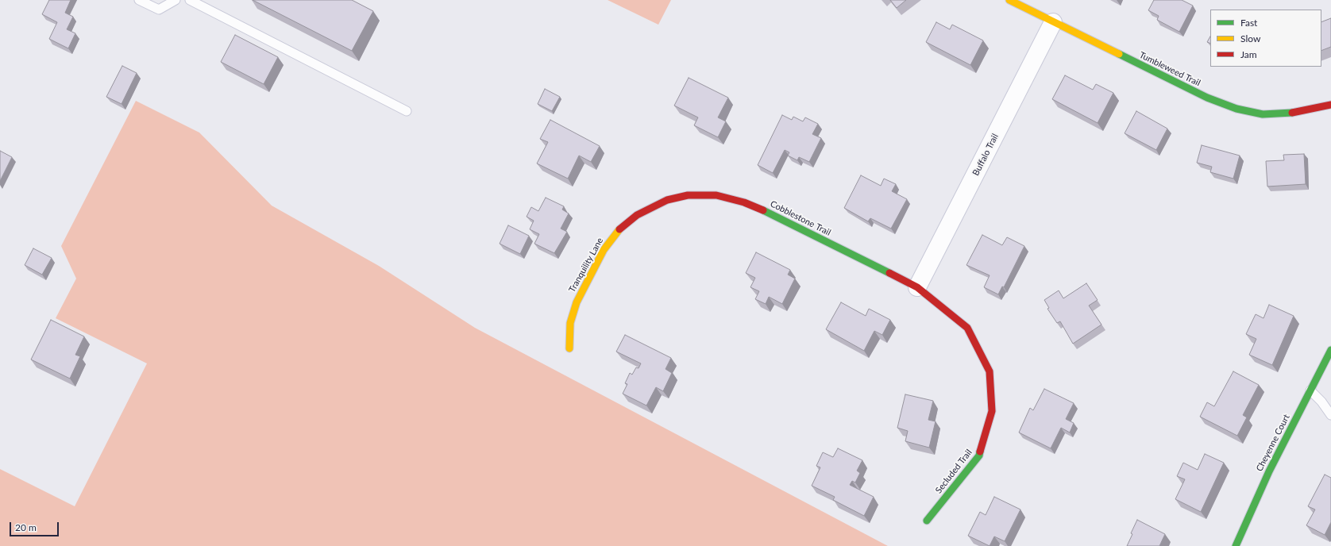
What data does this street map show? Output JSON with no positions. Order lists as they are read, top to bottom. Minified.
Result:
{"streets":{"street":["Tumbleweed Trail","Buffalo Trail","Cobblestone Trail","Tranquility Lane","Cheyenne Court","Secluded Trail"]},"crossings":[["Tumbleweed Trail","Buffalo Trail"],["Buffalo Trail","Cobblestone Trail"],["Buffalo Trail","Secluded Trail"],["Cobblestone Trail","Tranquility Lane"],["Cobblestone Trail","Secluded Trail"]],"legend":["Fast","Slow","Jam"],"scale_bar":"20 m"}
